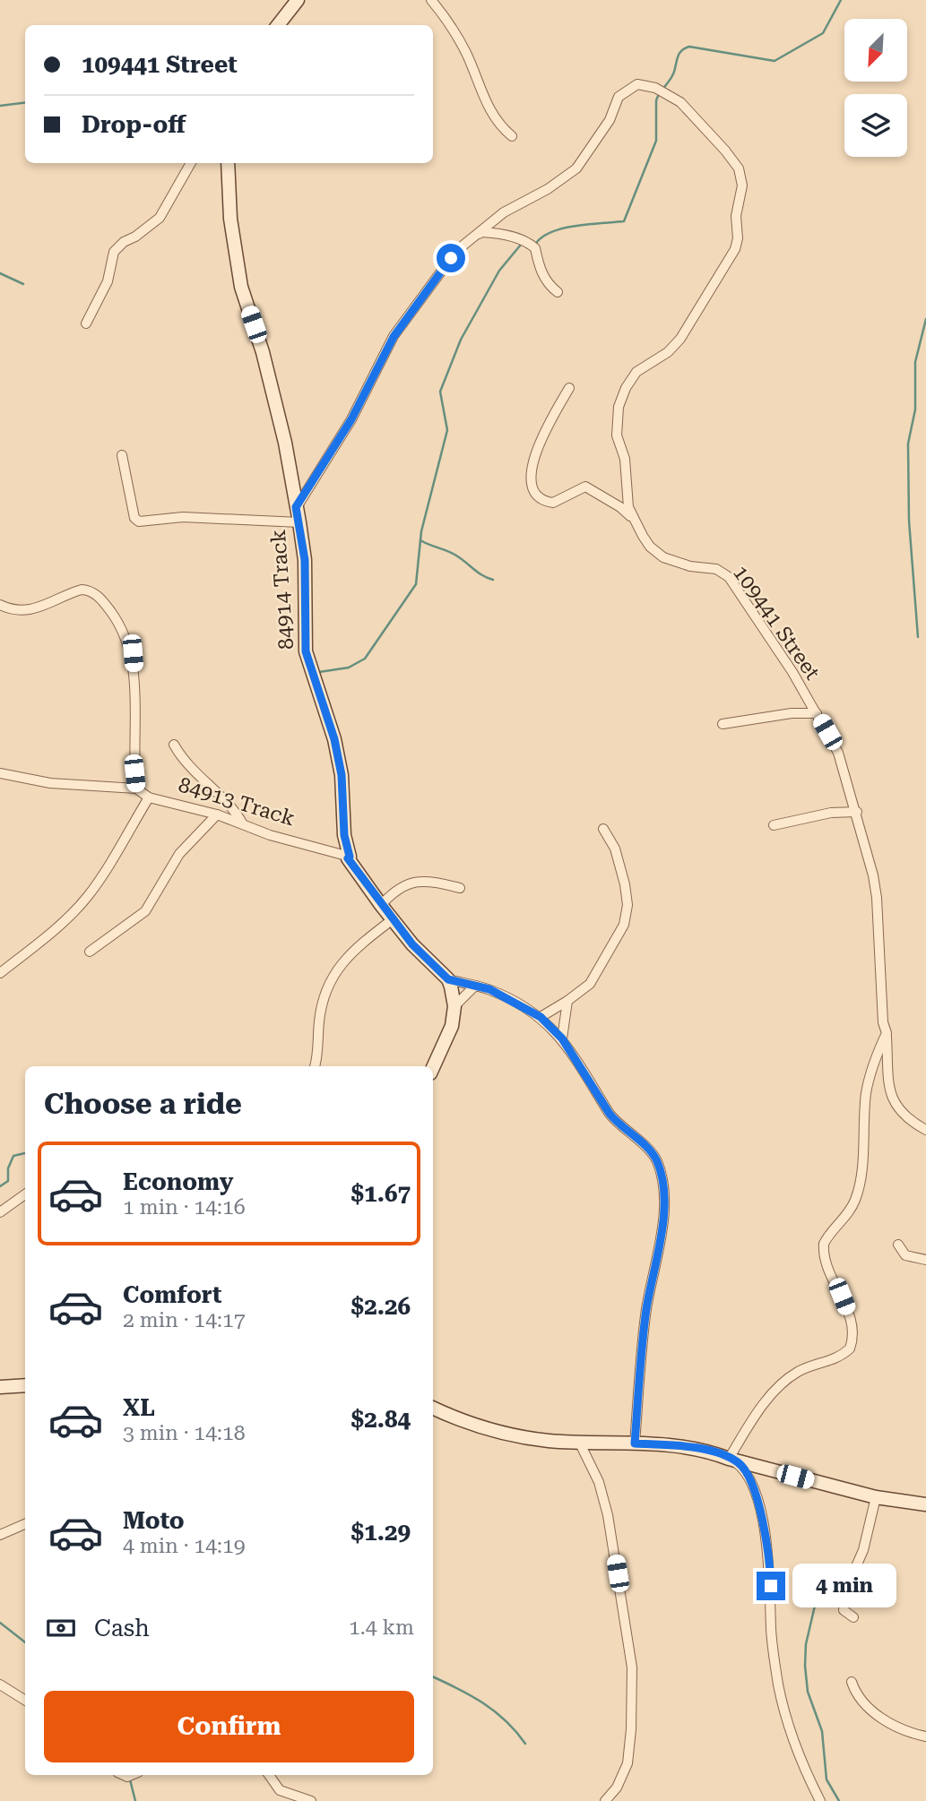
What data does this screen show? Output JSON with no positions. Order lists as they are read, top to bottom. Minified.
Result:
{"streets":{"street":["84914 Track","109441 Street","84913 Track"]},"crossings":[["84914 Track","109441 Street"],["84914 Track","84913 Track"]],"north":"bottom left","page":{"banner":["109441 Street","Drop-off"],"heading":"Choose a ride","list":[{"name":"Economy","note":"1 min · 14:16","value":"$1.67"},{"name":"Comfort","note":"2 min · 14:17","value":"$2.26"},{"name":"XL","note":"3 min · 14:18","value":"$2.84"},{"name":"Moto","note":"4 min · 14:19","value":"$1.29"}],"bubble":"4 min","pay":["Cash","1.4 km"],"buttons":"Confirm"}}
